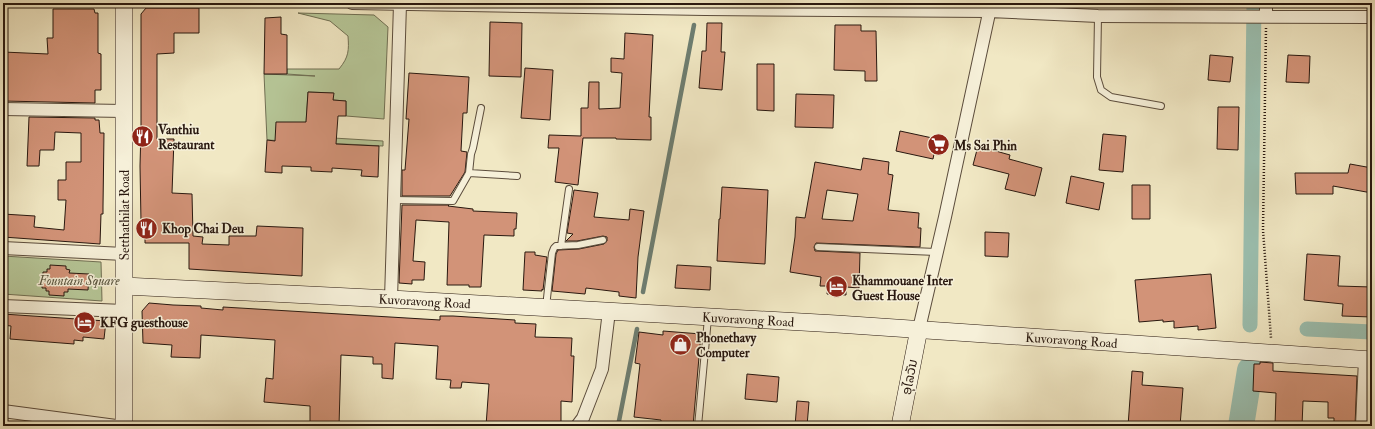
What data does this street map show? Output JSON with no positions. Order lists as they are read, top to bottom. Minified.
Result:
{"streets":{"street":["Setthathilat Road","Kuvoravong Road","ອຸໄລວັນ"]},"crossings":[["Setthathilat Road","Kuvoravong Road"],["Kuvoravong Road","ອຸໄລວັນ"]],"parks":["Fountain Square"],"places":{"restaurant":["Vanthiu Restaurant","Khop Chai Deu"],"supermarket":["Ms Sai Phin"],"hotel":["Khammouane Inter Guest House","KFG guesthouse"],"shop":["Phonethavy Computer"]}}
